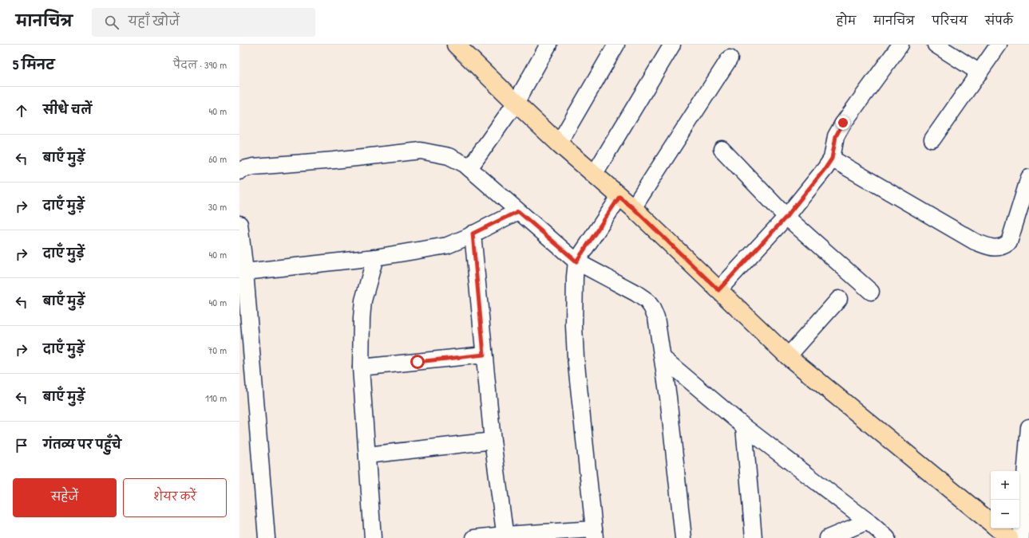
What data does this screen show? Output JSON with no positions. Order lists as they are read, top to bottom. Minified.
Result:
{"page":{"header":"मानचित्र","search":"यहाँ खोजें","nav":["होम","मानचित्र","परिचय","संपर्क"],"heading":["5 मिनट","पैदल · 390 m"],"list":[["सीधे चलें","40 m"],["बाएँ मुड़ें","60 m"],["दाएँ मुड़ें","30 m"],["दाएँ मुड़ें","40 m"],["बाएँ मुड़ें","40 m"],["दाएँ मुड़ें","70 m"],["बाएँ मुड़ें","110 m"],"गंतव्य पर पहुँचे"],"buttons":["सहेजें","शेयर करें"],"map_buttons":["+","−"]}}
